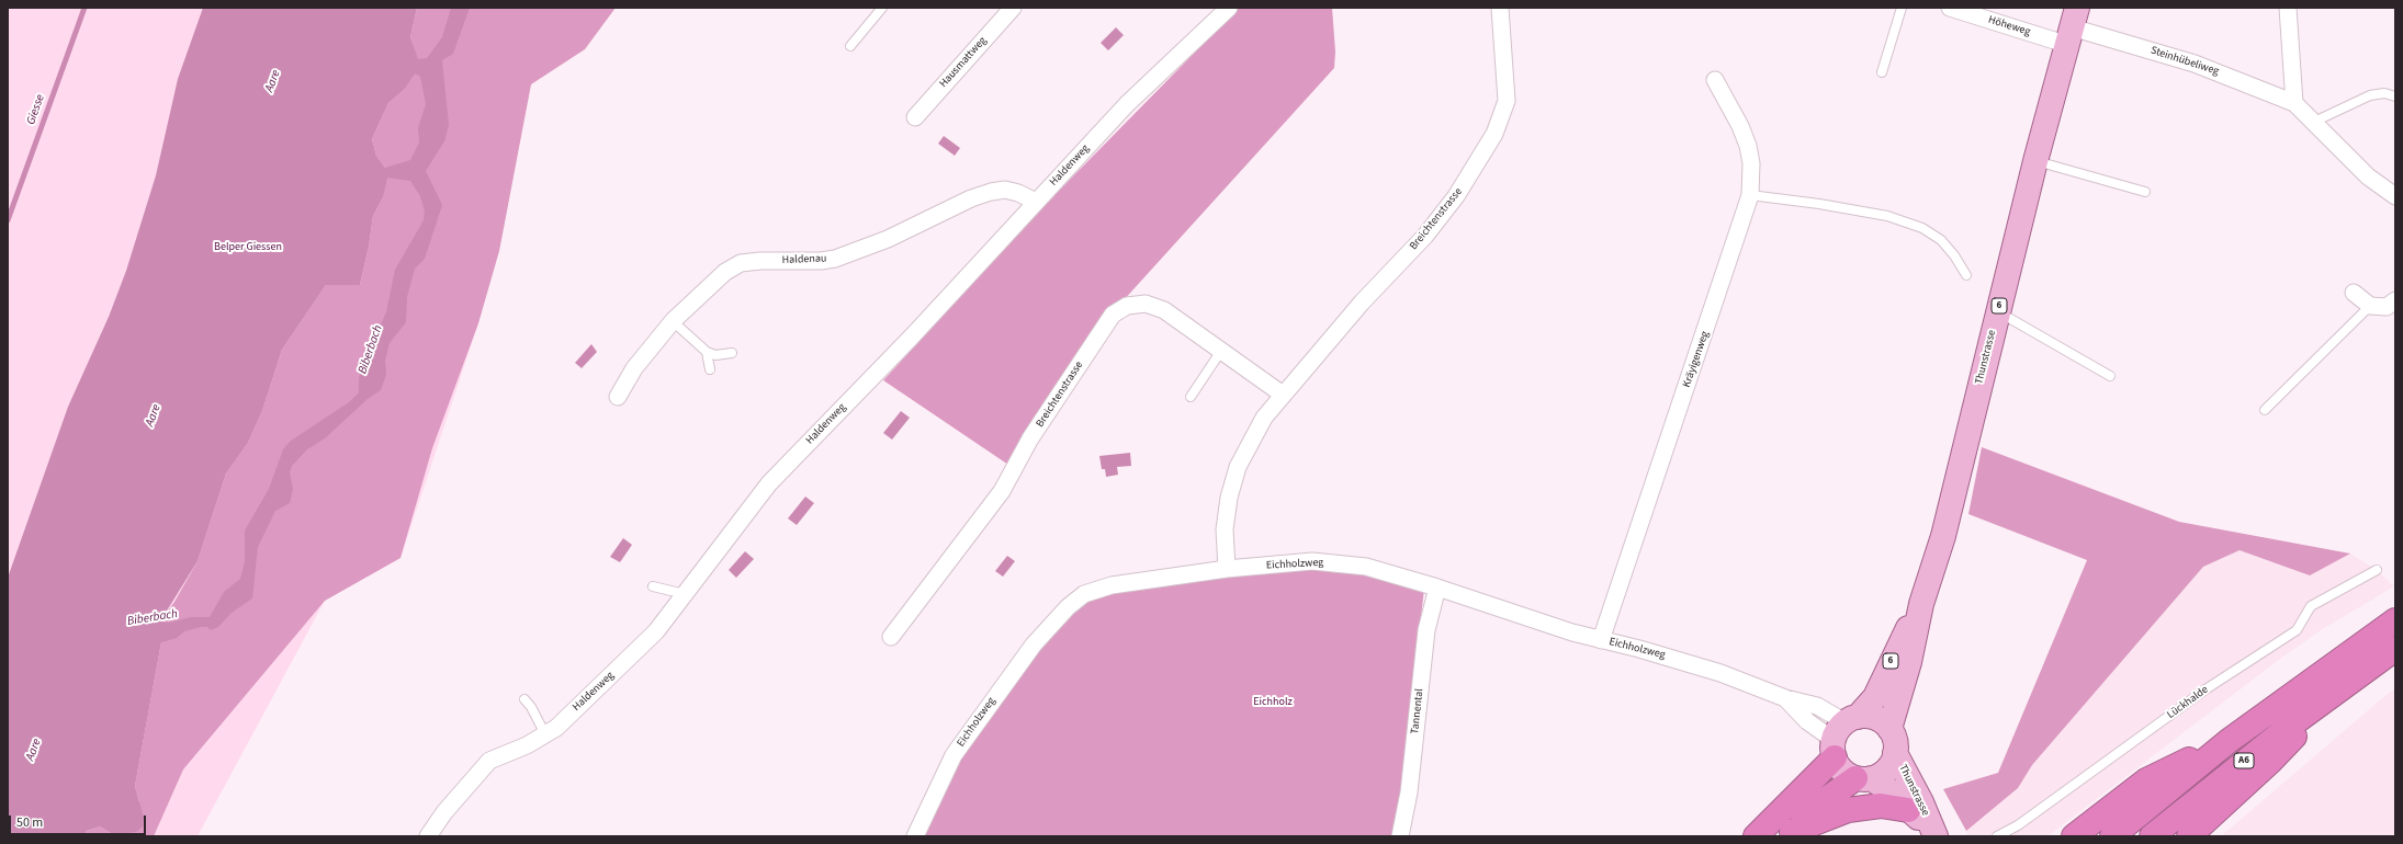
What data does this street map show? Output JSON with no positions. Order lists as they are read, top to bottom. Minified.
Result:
{"streets":{"highway":["A6"],"main road":["6","Thunstrasse"],"street":["Höheweg","Steinhübeliweg","Hausmattweg","Haldenweg","Breichtenstrasse","Haldenau","Kräyigenweg","Eichholzweg","Tannental"],"lane":["Lückhalde"]},"crossings":[["Höheweg","Steinhübeliweg"],["Höheweg","Thunstrasse"],["Steinhübeliweg","Thunstrasse"],["Haldenweg","Haldenau"],["Breichtenstrasse","Eichholzweg"],["Thunstrasse","Eichholzweg"],["Kräyigenweg","Eichholzweg"],["Eichholzweg","Tannental"]],"water":["Aare","Giesse","Biberbach"],"parks":["Belper Giessen","Eichholz"],"scale_bar":"50 m"}
